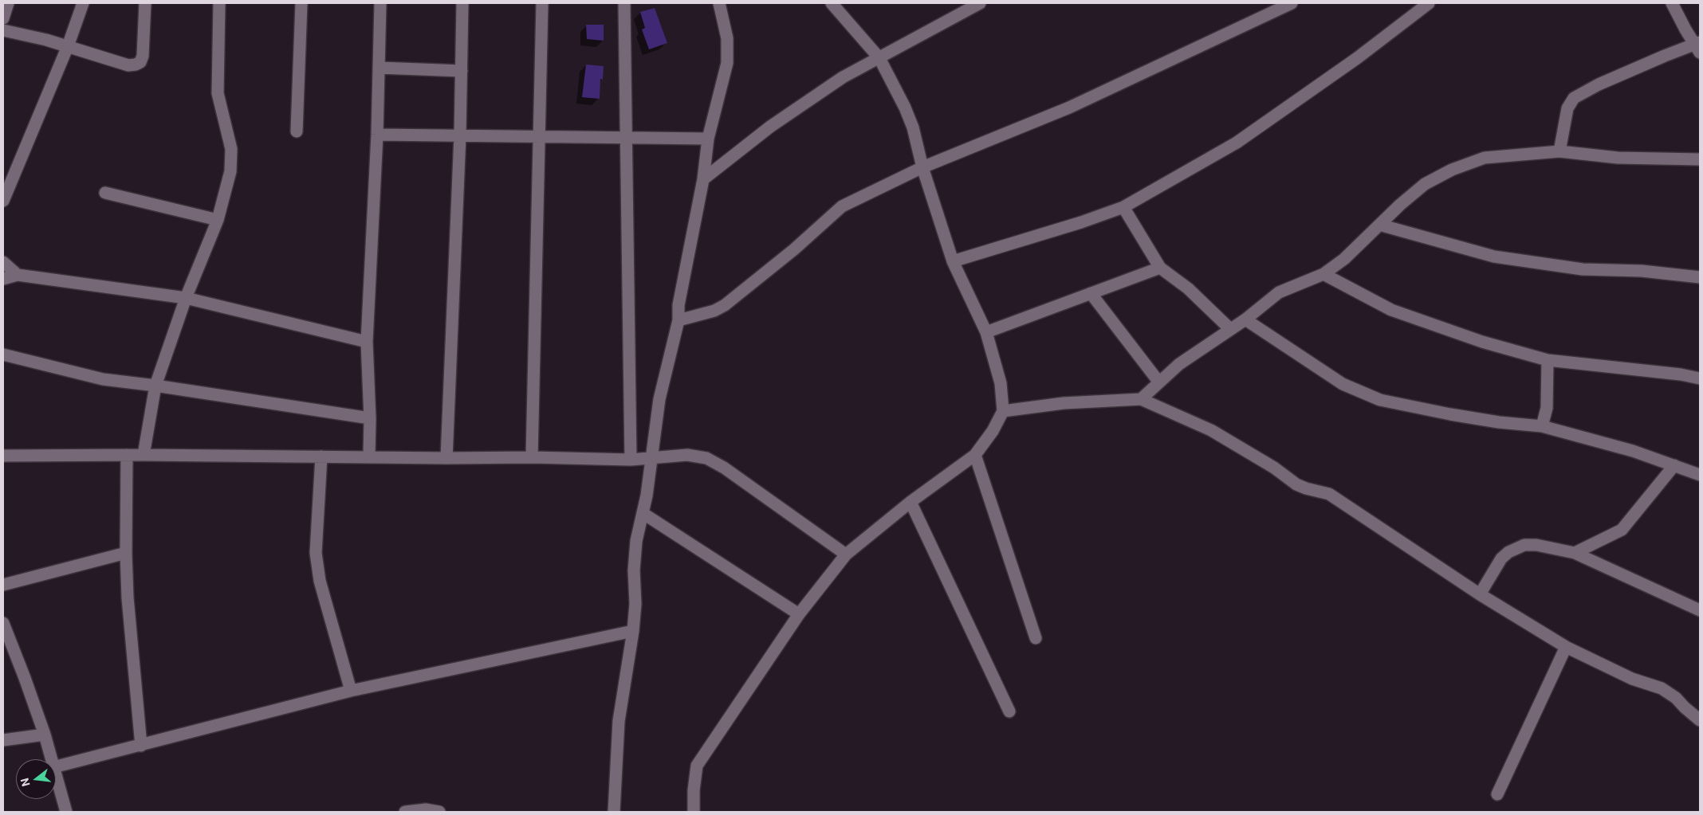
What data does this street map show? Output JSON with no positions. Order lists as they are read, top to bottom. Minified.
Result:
{"north":"left"}
